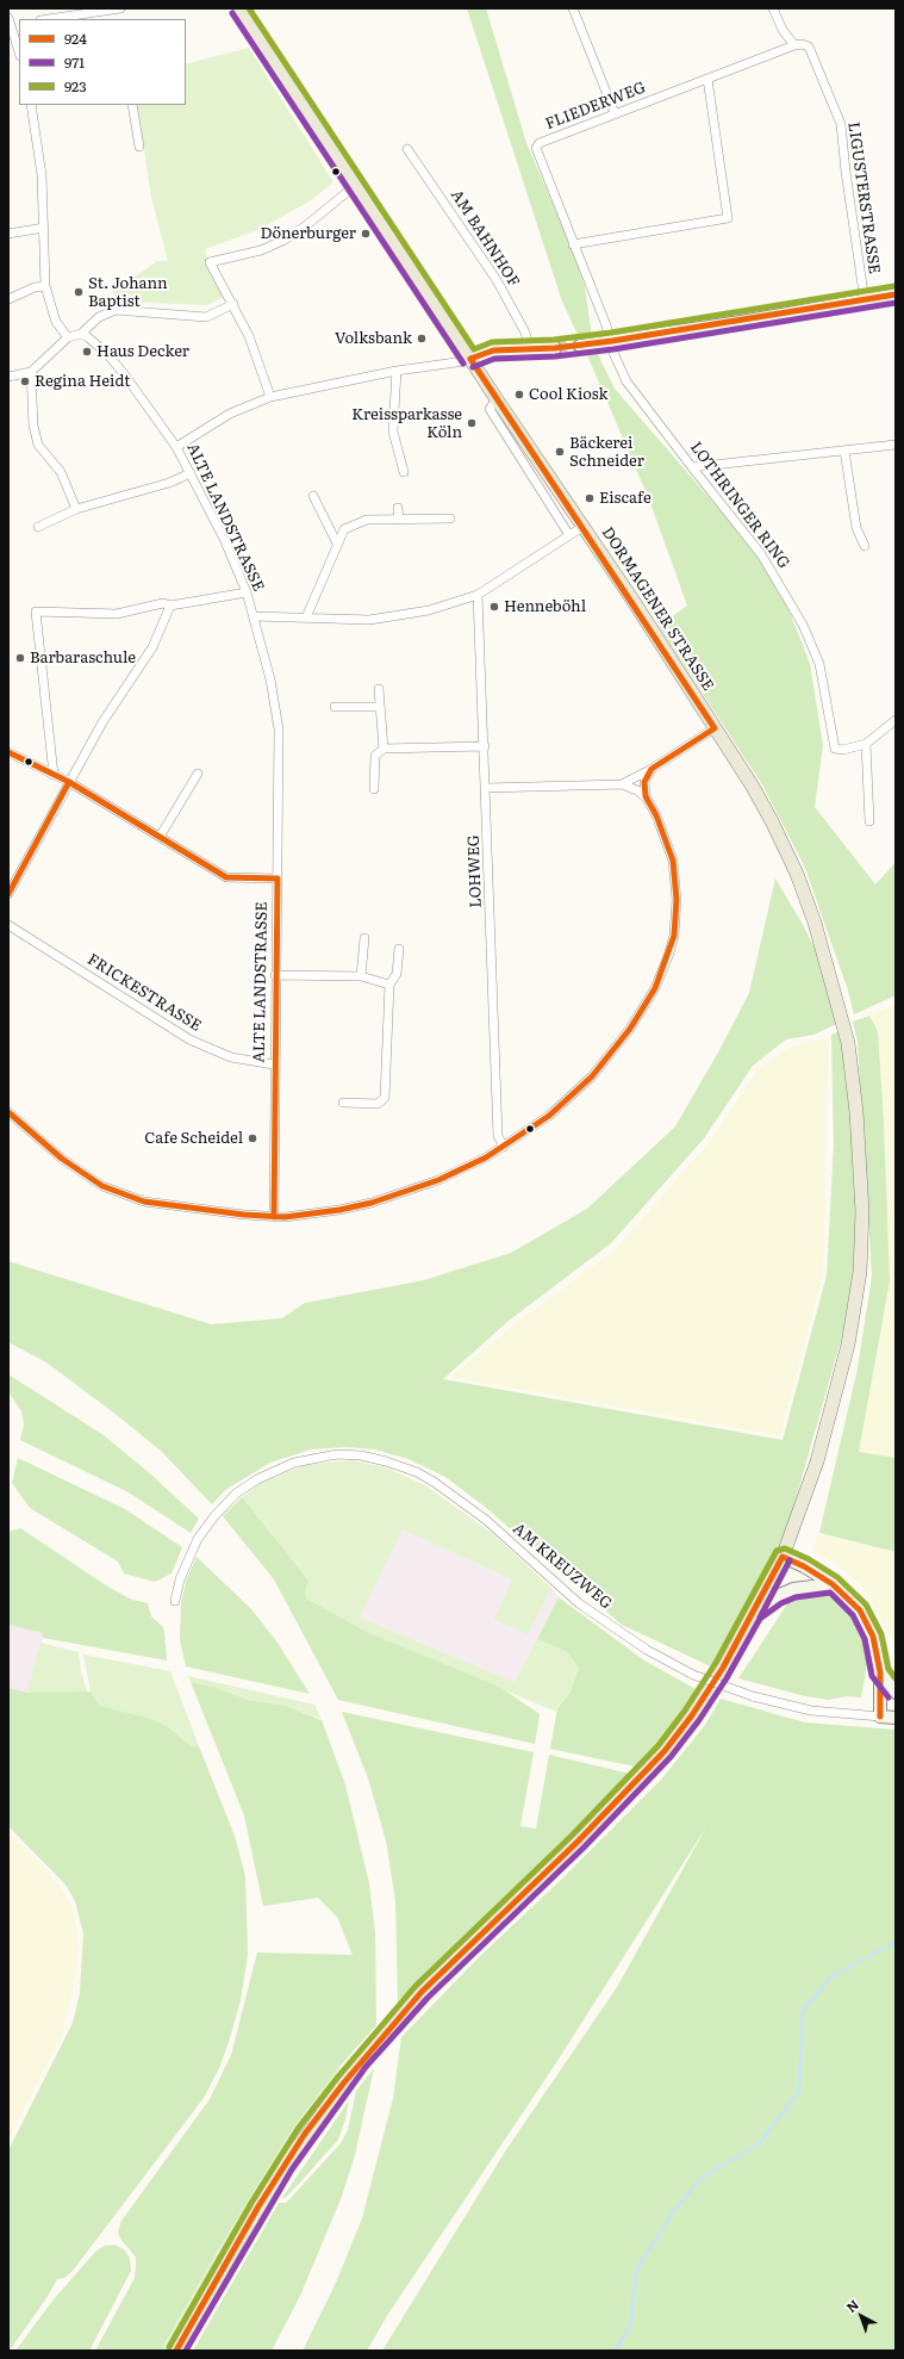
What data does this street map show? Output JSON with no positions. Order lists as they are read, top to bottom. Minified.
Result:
{"streets":{"main road":["DORMAGENER STRASSE"],"street":["FLIEDERWEG","LIGUSTERSTRASSE","AM BAHNHOF","LOTHRINGER RING","ALTE LANDSTRASSE","LOHWEG","FRICKESTRASSE","AM KREUZWEG"]},"crossings":[["FLIEDERWEG","LIGUSTERSTRASSE"],["FLIEDERWEG","LOTHRINGER RING"],["ALTE LANDSTRASSE","FRICKESTRASSE"]],"places":["Dönerburger","St. Johann Baptist","Volksbank","Haus Decker","Regina Heidt","Cool Kiosk","Kreissparkasse Köln","Bäckerei Schneider","Eiscafe","Henneböhl","Barbaraschule","Cafe Scheidel"],"lines":["transit line 923","transit line 971","transit line 924"],"legend":["924","971","923"],"north":"top left"}
